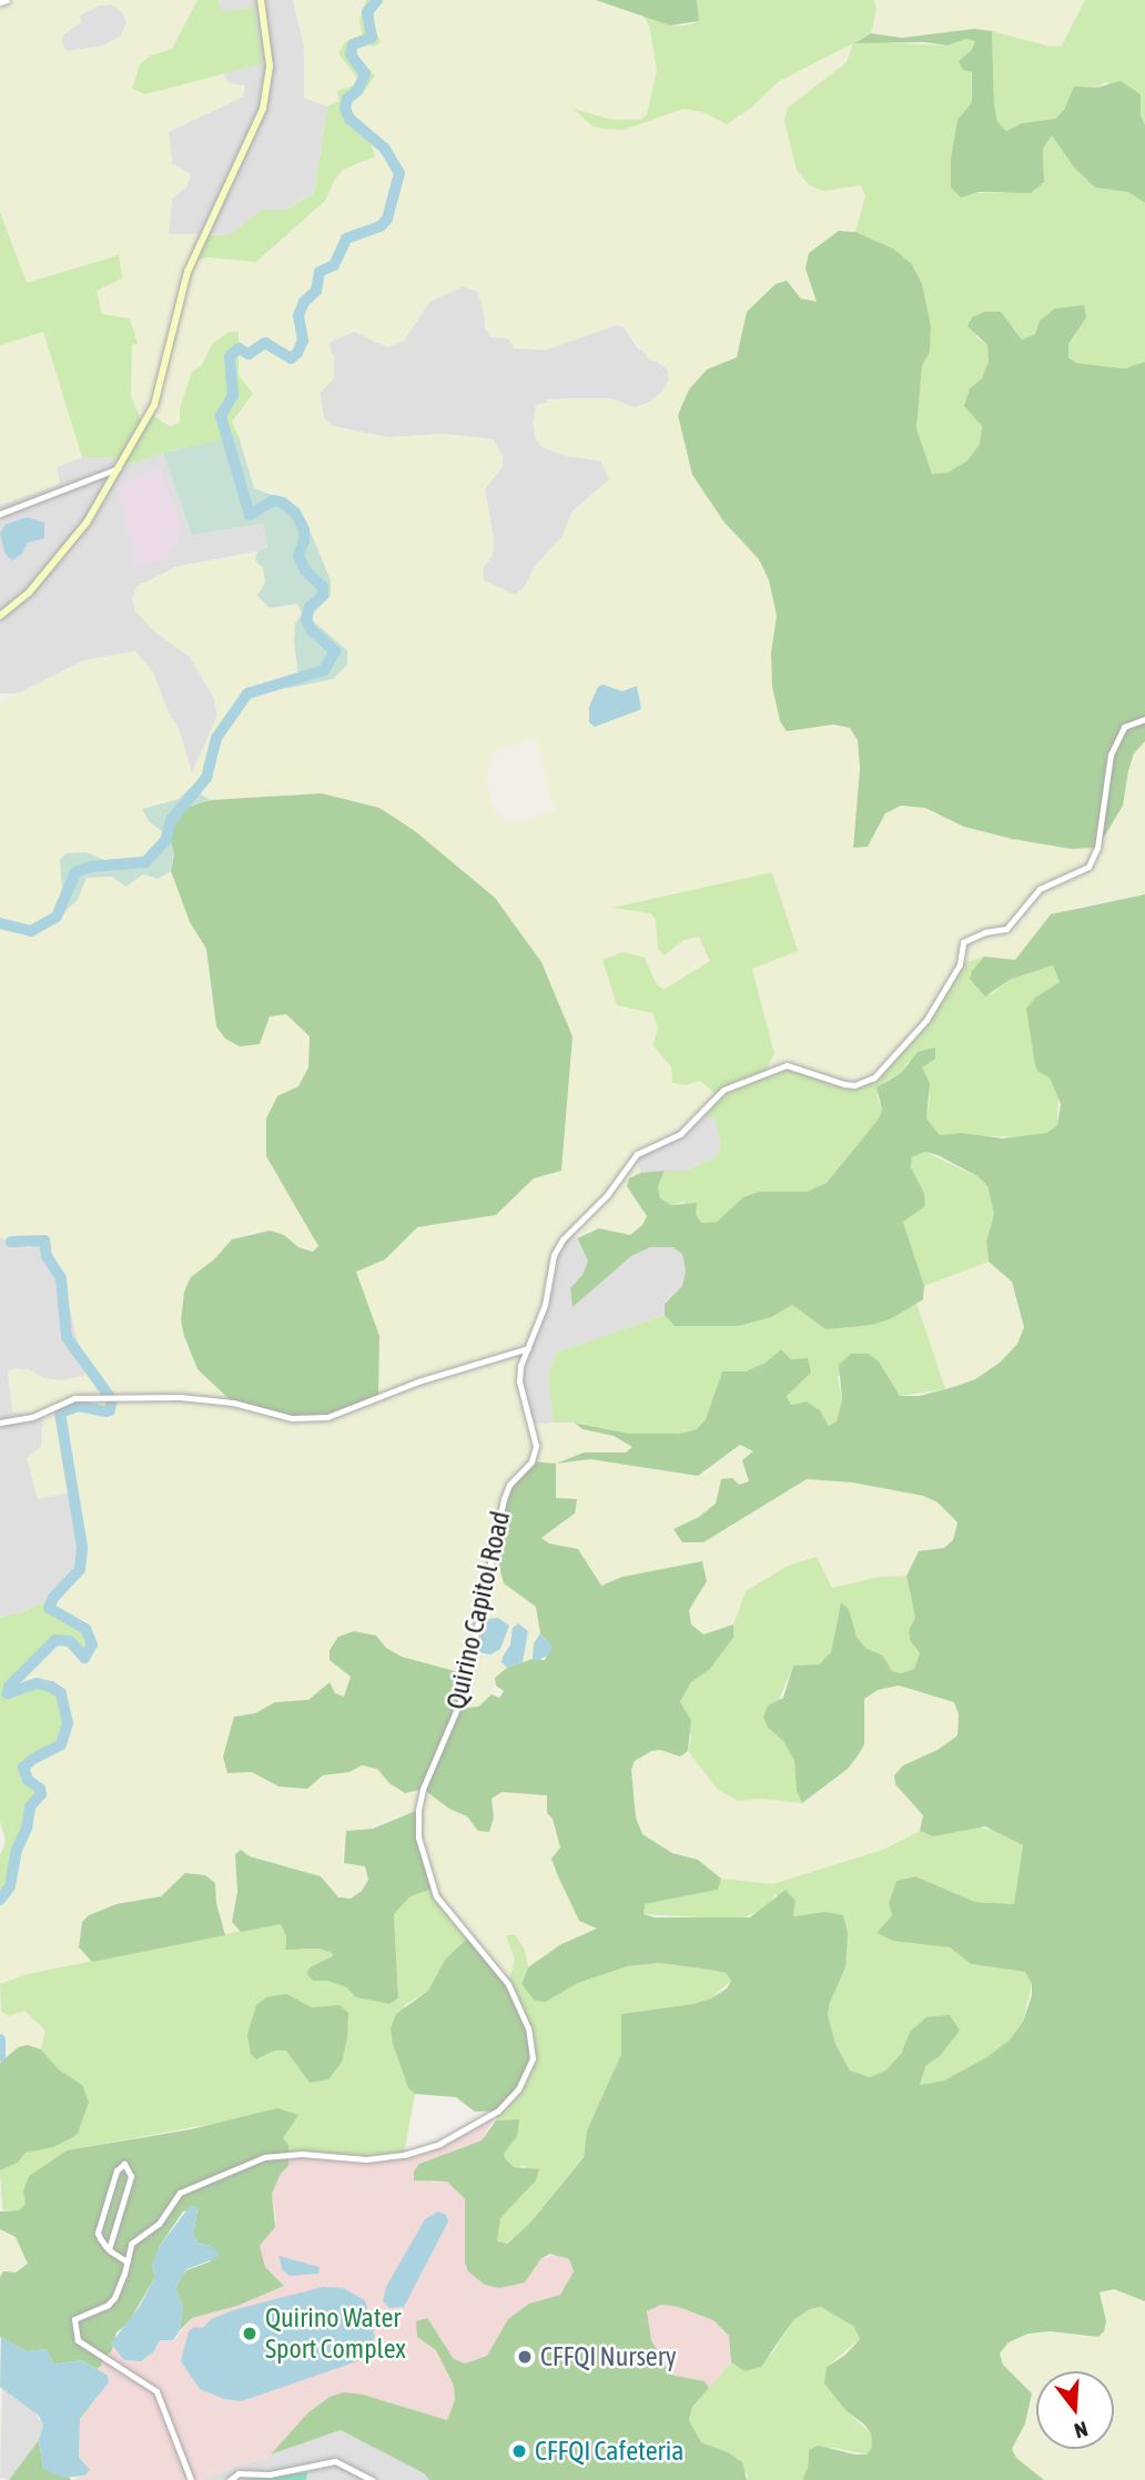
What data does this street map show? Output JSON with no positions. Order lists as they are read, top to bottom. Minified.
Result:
{"streets":{"street":["Quirino Capitol Road"]},"places":["Quirino Water Sport Complex","CFFQI Nursery","CFFQI Cafeteria"],"north":"bottom"}
